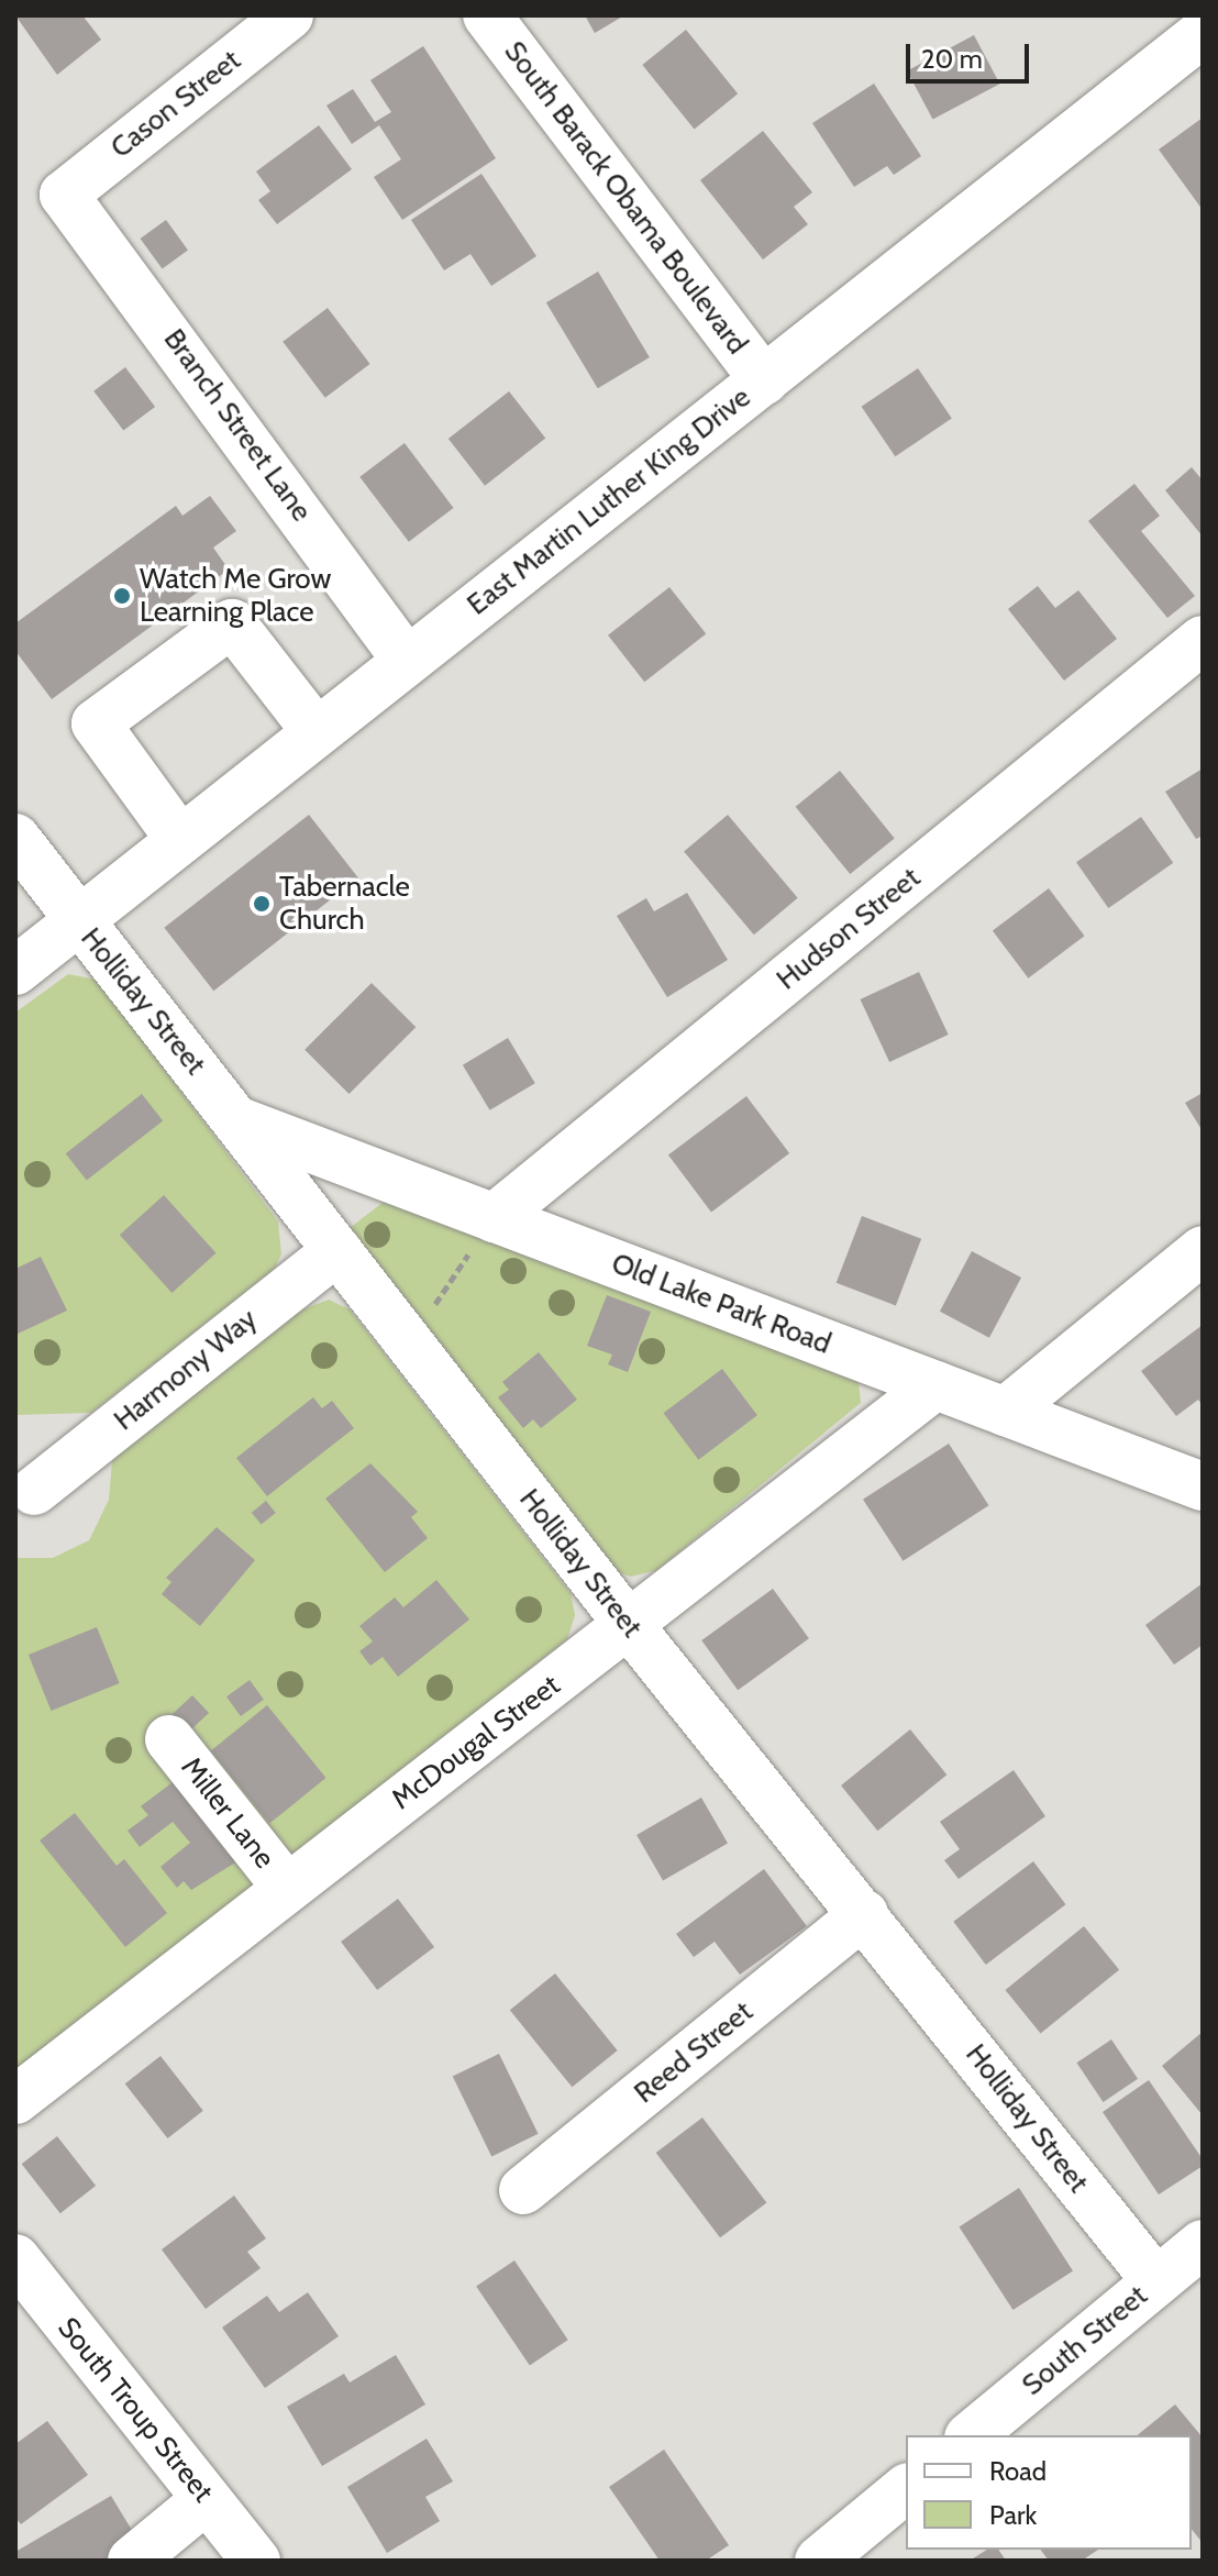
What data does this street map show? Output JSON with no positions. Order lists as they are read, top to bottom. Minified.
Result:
{"streets":{"street":["Cason Street","South Barack Obama Boulevard","Branch Street Lane","East Martin Luther King Drive","Hudson Street","Holliday Street","Old Lake Park Road","Harmony Way","McDougal Street","Miller Lane","Reed Street","South Street","South Troup Street"]},"crossings":[["Cason Street","Branch Street Lane"],["South Barack Obama Boulevard","East Martin Luther King Drive"],["Branch Street Lane","East Martin Luther King Drive"],["East Martin Luther King Drive","Holliday Street"],["Hudson Street","Old Lake Park Road"],["Holliday Street","Old Lake Park Road"],["Holliday Street","Harmony Way"],["Holliday Street","McDougal Street"],["Holliday Street","Reed Street"],["Holliday Street","South Street"],["Old Lake Park Road","McDougal Street"],["McDougal Street","Miller Lane"]],"places":["Watch Me Grow Learning Place","Tabernacle Church"],"legend":["Road","Park"],"scale_bar":"20 m"}
